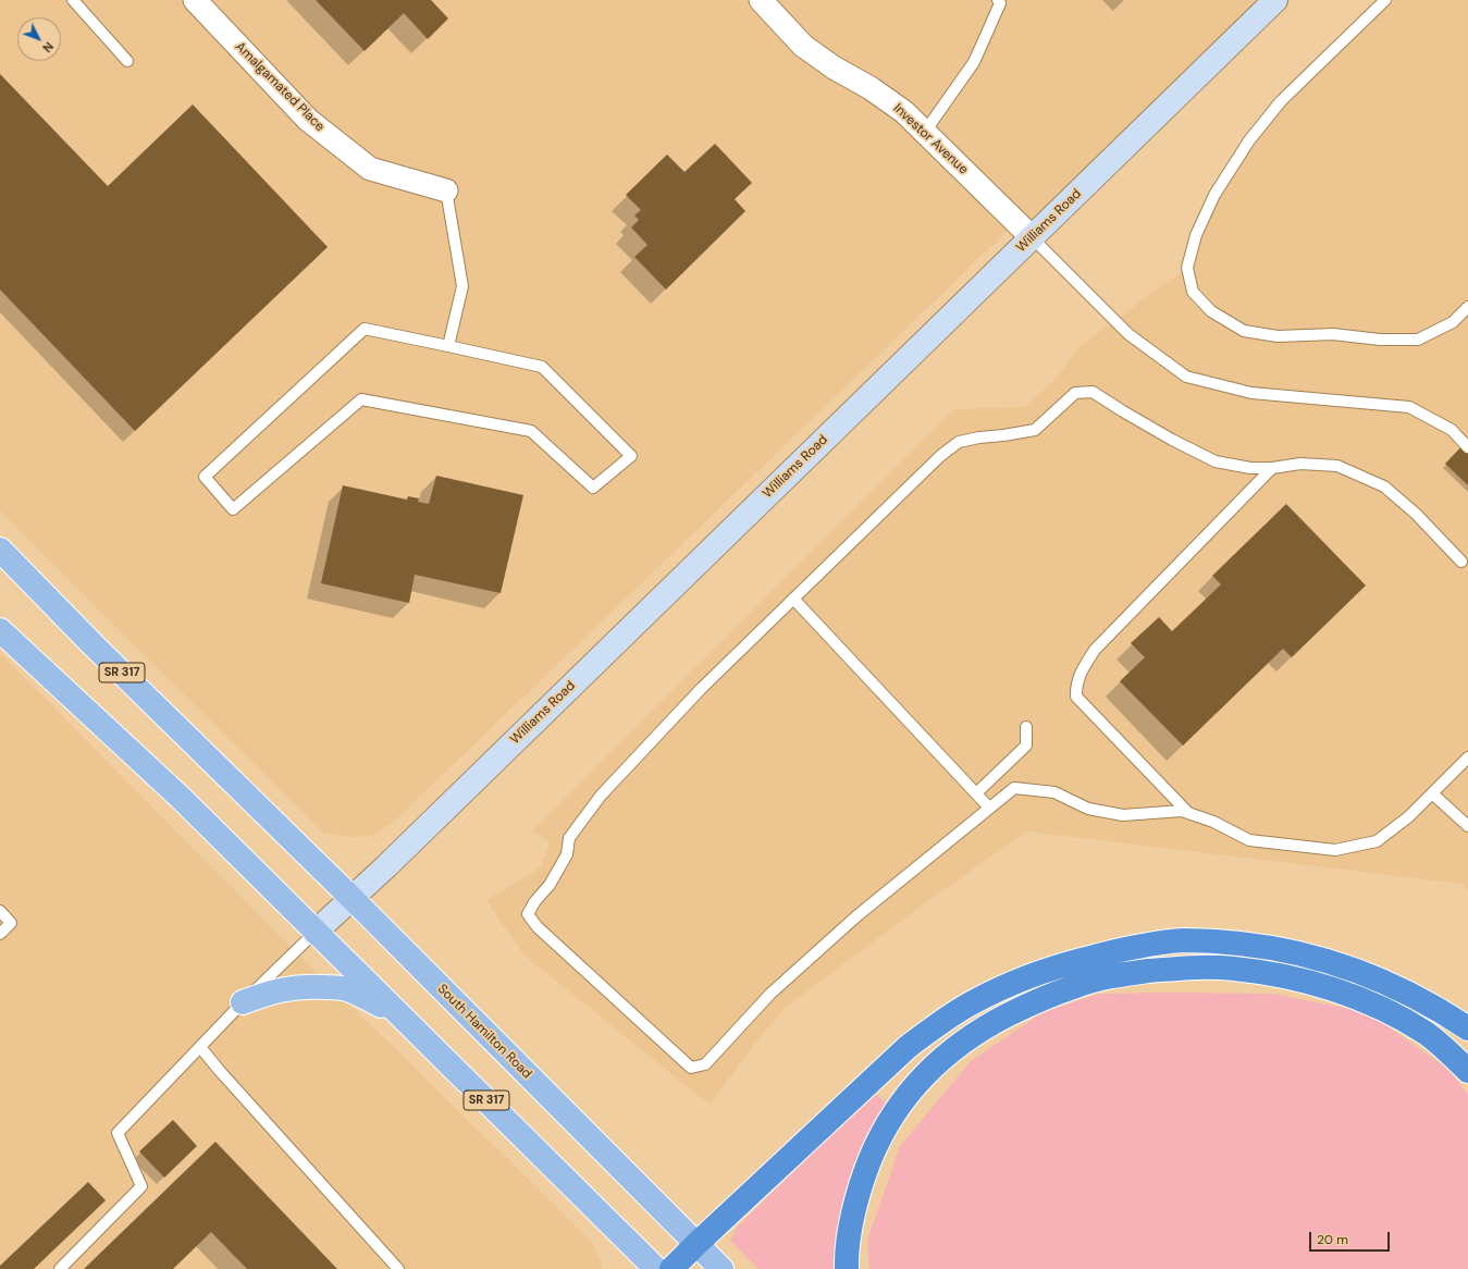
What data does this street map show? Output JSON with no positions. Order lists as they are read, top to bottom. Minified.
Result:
{"streets":{"main road":["Williams Road","SR 317","South Hamilton Road"],"street":["Amalgamated Place","Investor Avenue"]},"crossings":[["Investor Avenue","Williams Road"],["Williams Road","SR 317"],["Williams Road","South Hamilton Road"]],"scale_bar":"20 m","north":"bottom right"}
